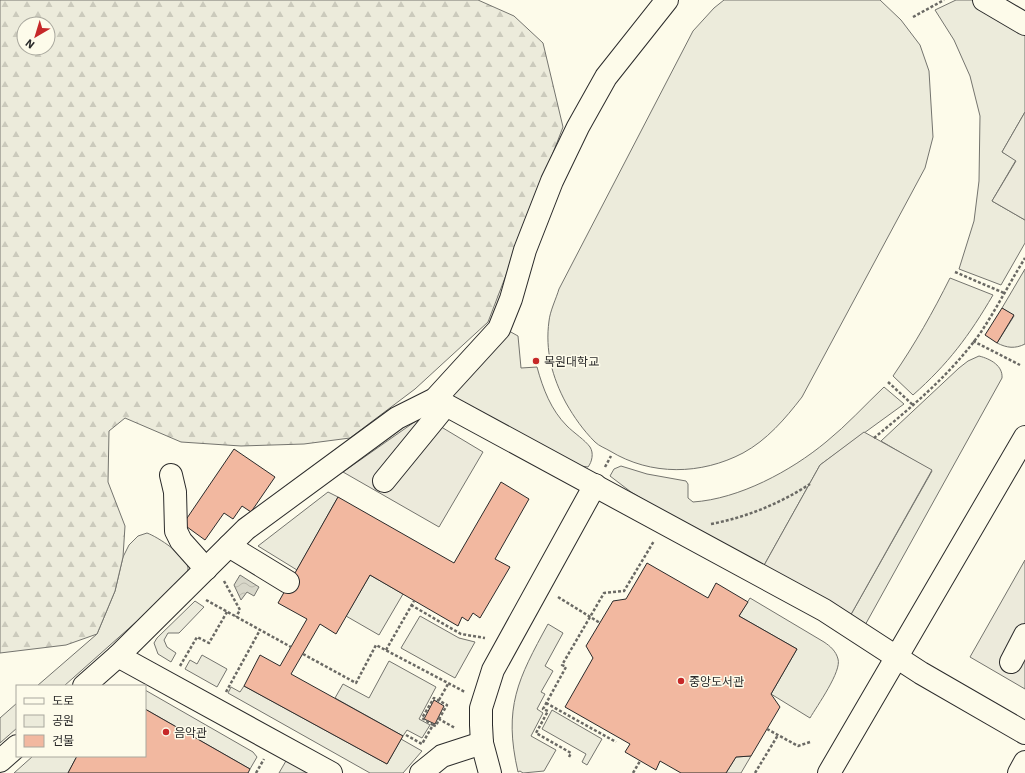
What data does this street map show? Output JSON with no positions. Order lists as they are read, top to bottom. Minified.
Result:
{"places":["목원대학교","중앙도서관","음악관"],"legend":["도로","공원","건물"],"north":"bottom left"}
